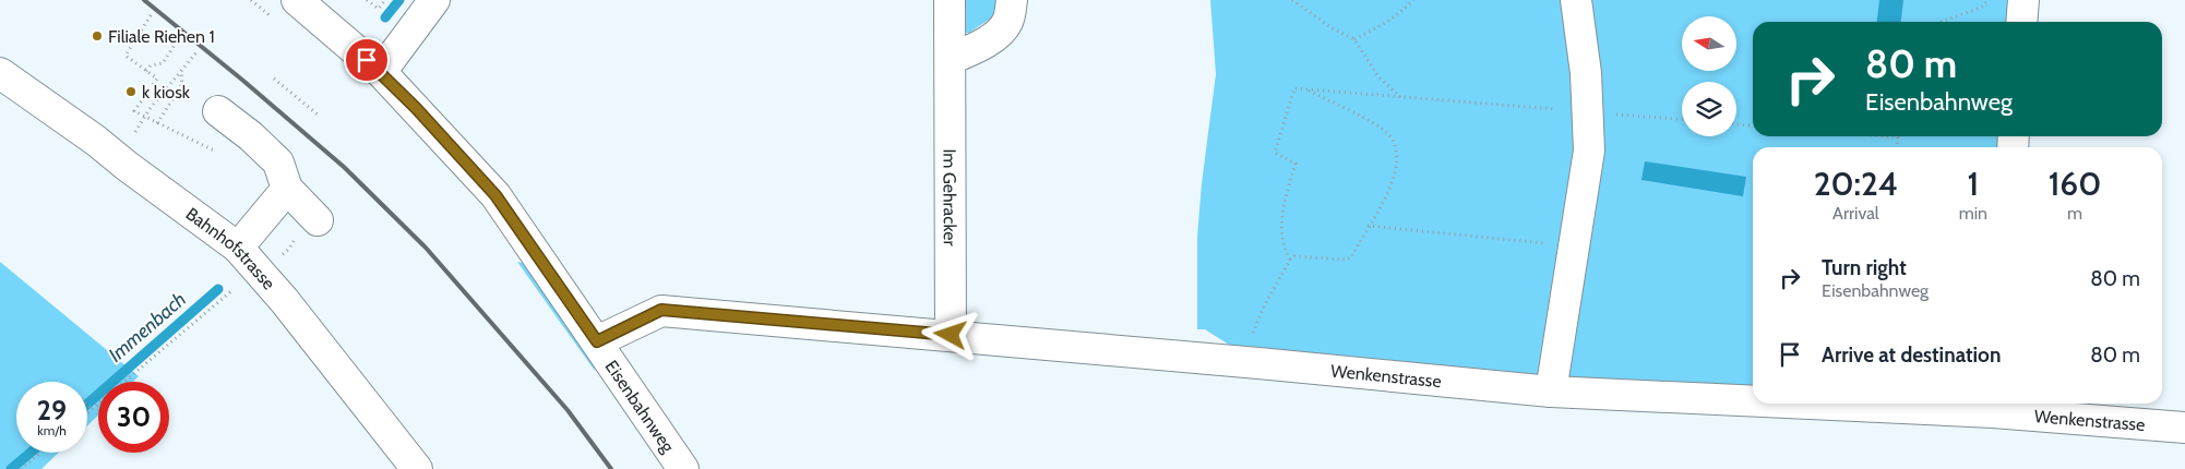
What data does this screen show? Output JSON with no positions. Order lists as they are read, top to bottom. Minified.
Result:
{"streets":{"street":["Im Gehracker","Bahnhofstrasse","Wenkenstrasse","Eisenbahnweg"]},"crossings":[["Im Gehracker","Wenkenstrasse"],["Wenkenstrasse","Eisenbahnweg"]],"water":["Immenbach"],"places":["Filiale Riehen 1","k kiosk"],"north":"left","page":{"turn":["80 m","Eisenbahnweg"],"eta":["20:24","Arrival","1","min","160","m"],"list":[{"name":"Turn right","note":"Eisenbahnweg","value":"80 m"},{"name":"Arrive at destination","value":"80 m"}],"speed":"29 km/h","limit":"30"}}
